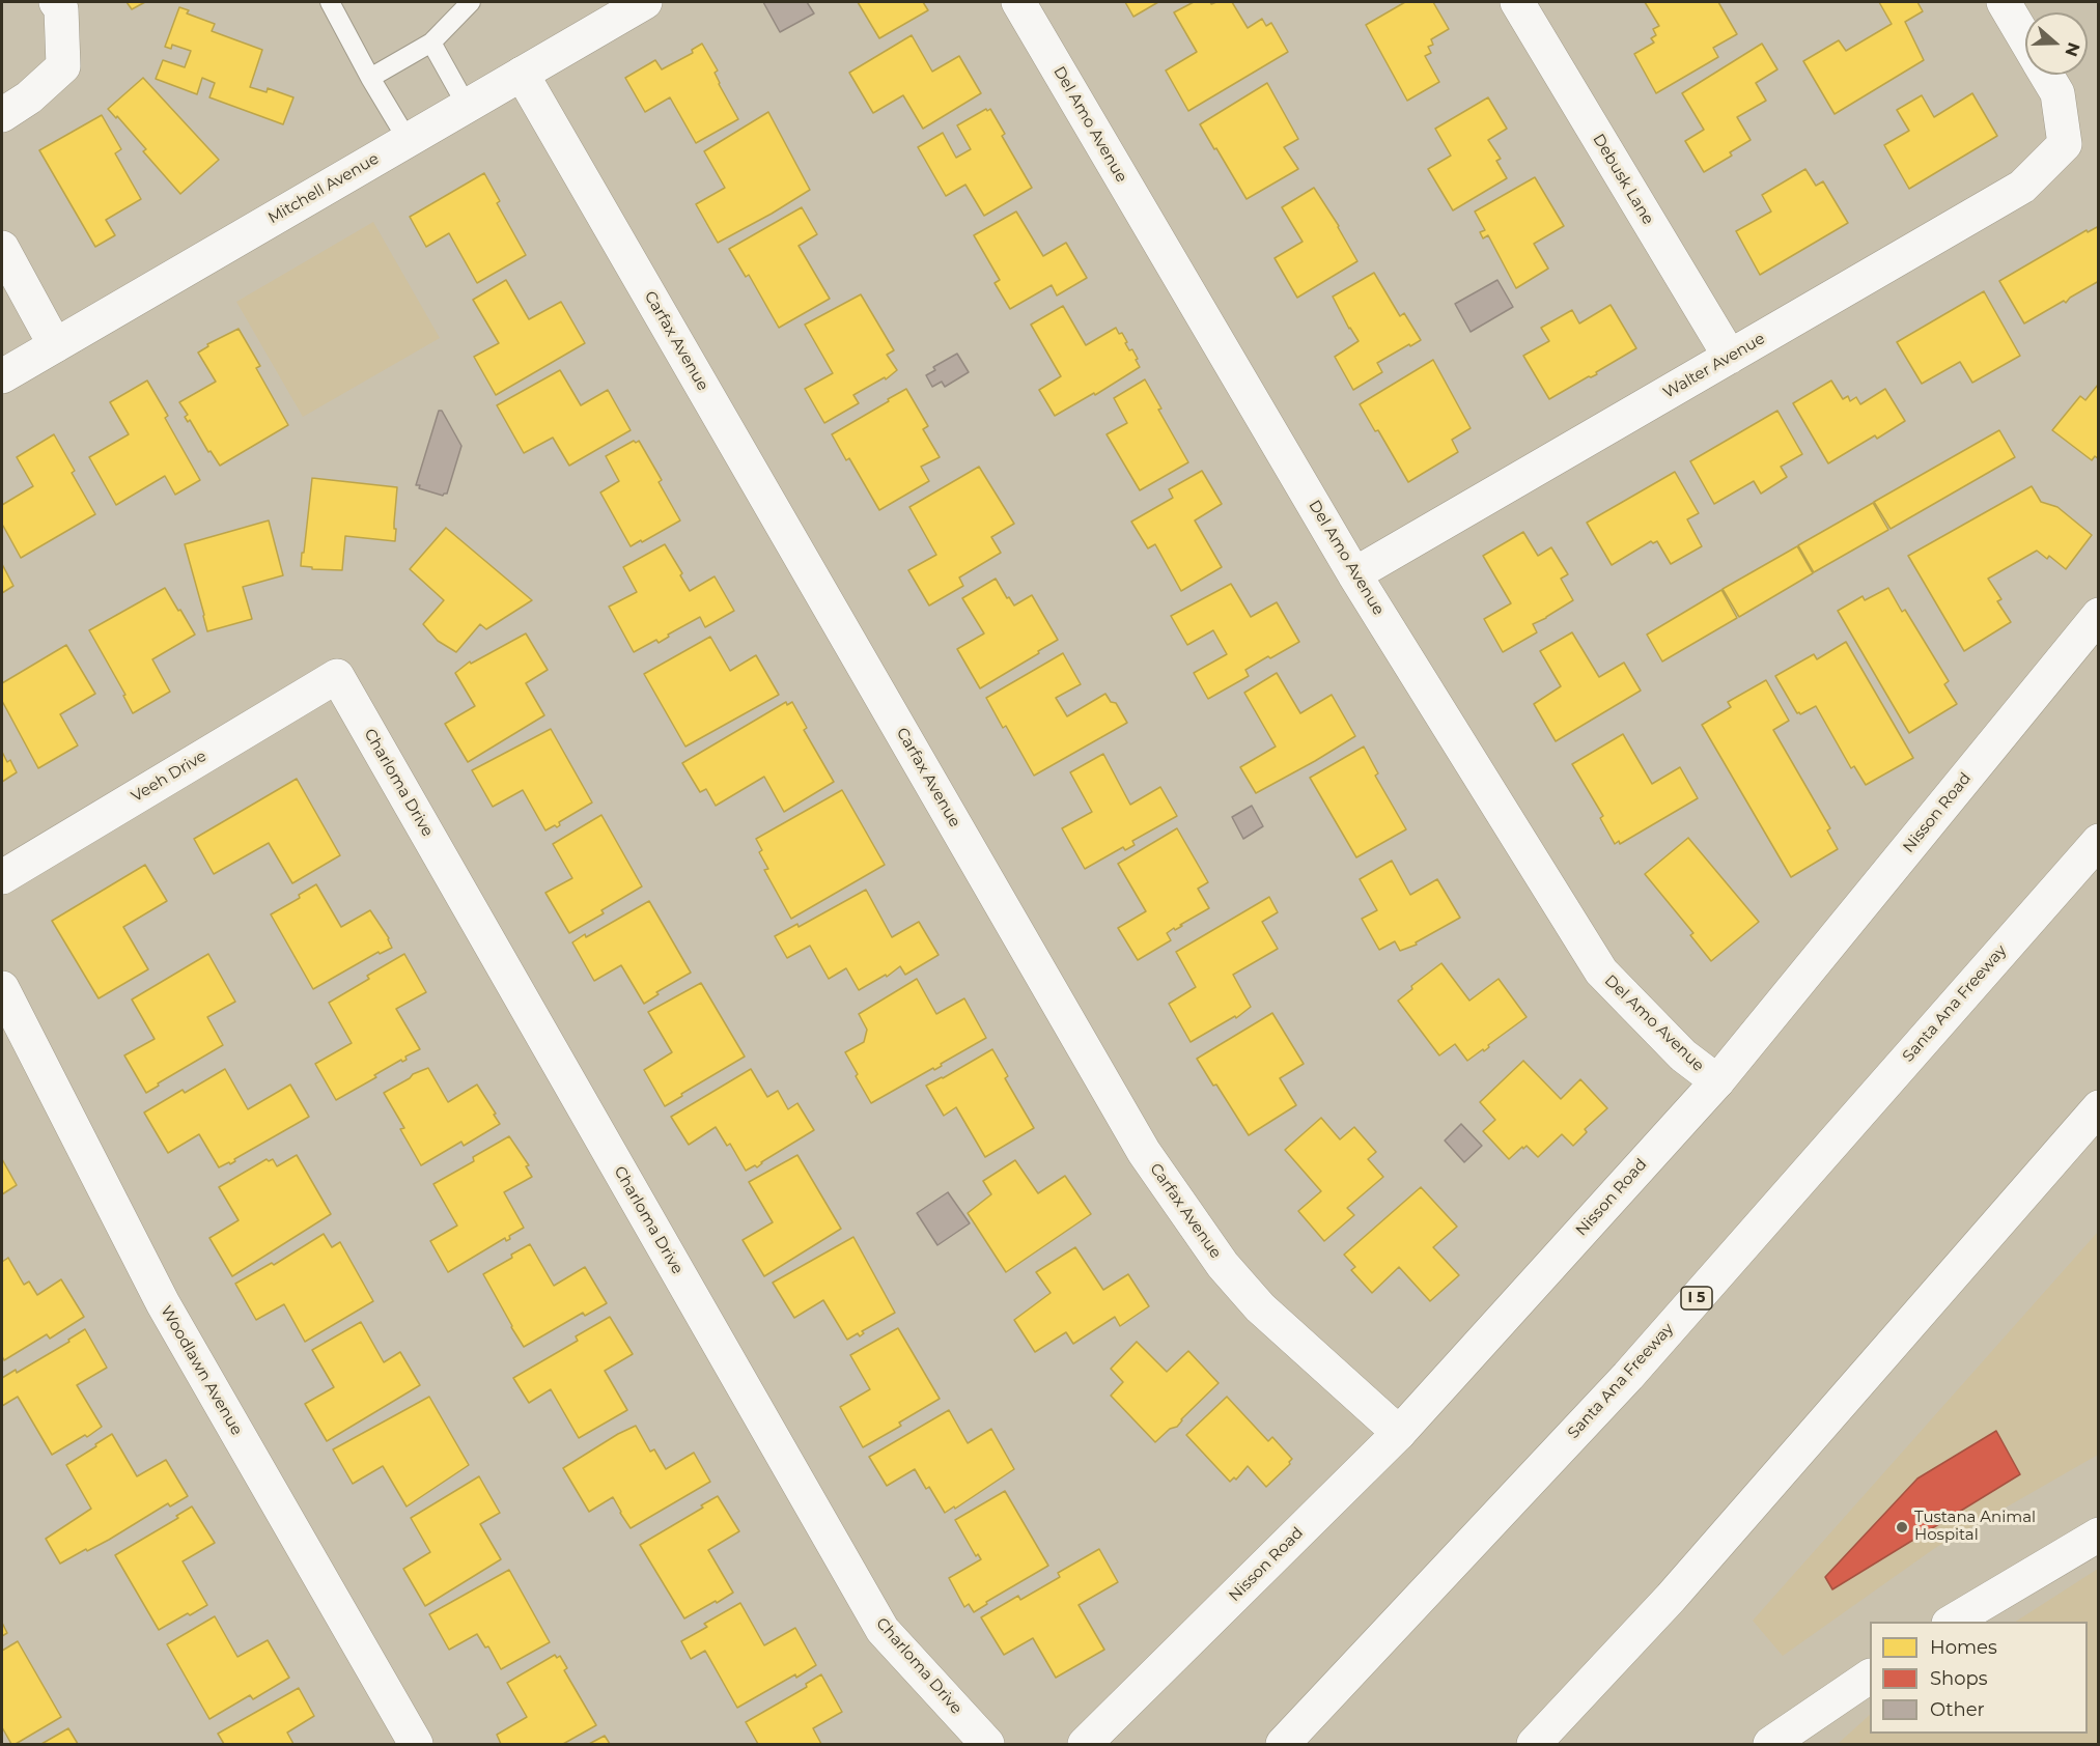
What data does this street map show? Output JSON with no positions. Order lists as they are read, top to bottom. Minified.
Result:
{"streets":{"main road":["Del Amo Avenue","Debusk Lane","Mitchell Avenue","Carfax Avenue","Walter Avenue","Veeh Drive","Charloma Drive","Nisson Road","Santa Ana Freeway","I 5","Woodlawn Avenue"]},"crossings":[["Del Amo Avenue","Walter Avenue"],["Del Amo Avenue","Nisson Road"],["Debusk Lane","Walter Avenue"],["Mitchell Avenue","Carfax Avenue"],["Carfax Avenue","Nisson Road"],["Veeh Drive","Charloma Drive"]],"places":["Tustana Animal Hospital"],"legend":["Homes","Shops","Other"],"north":"right"}
